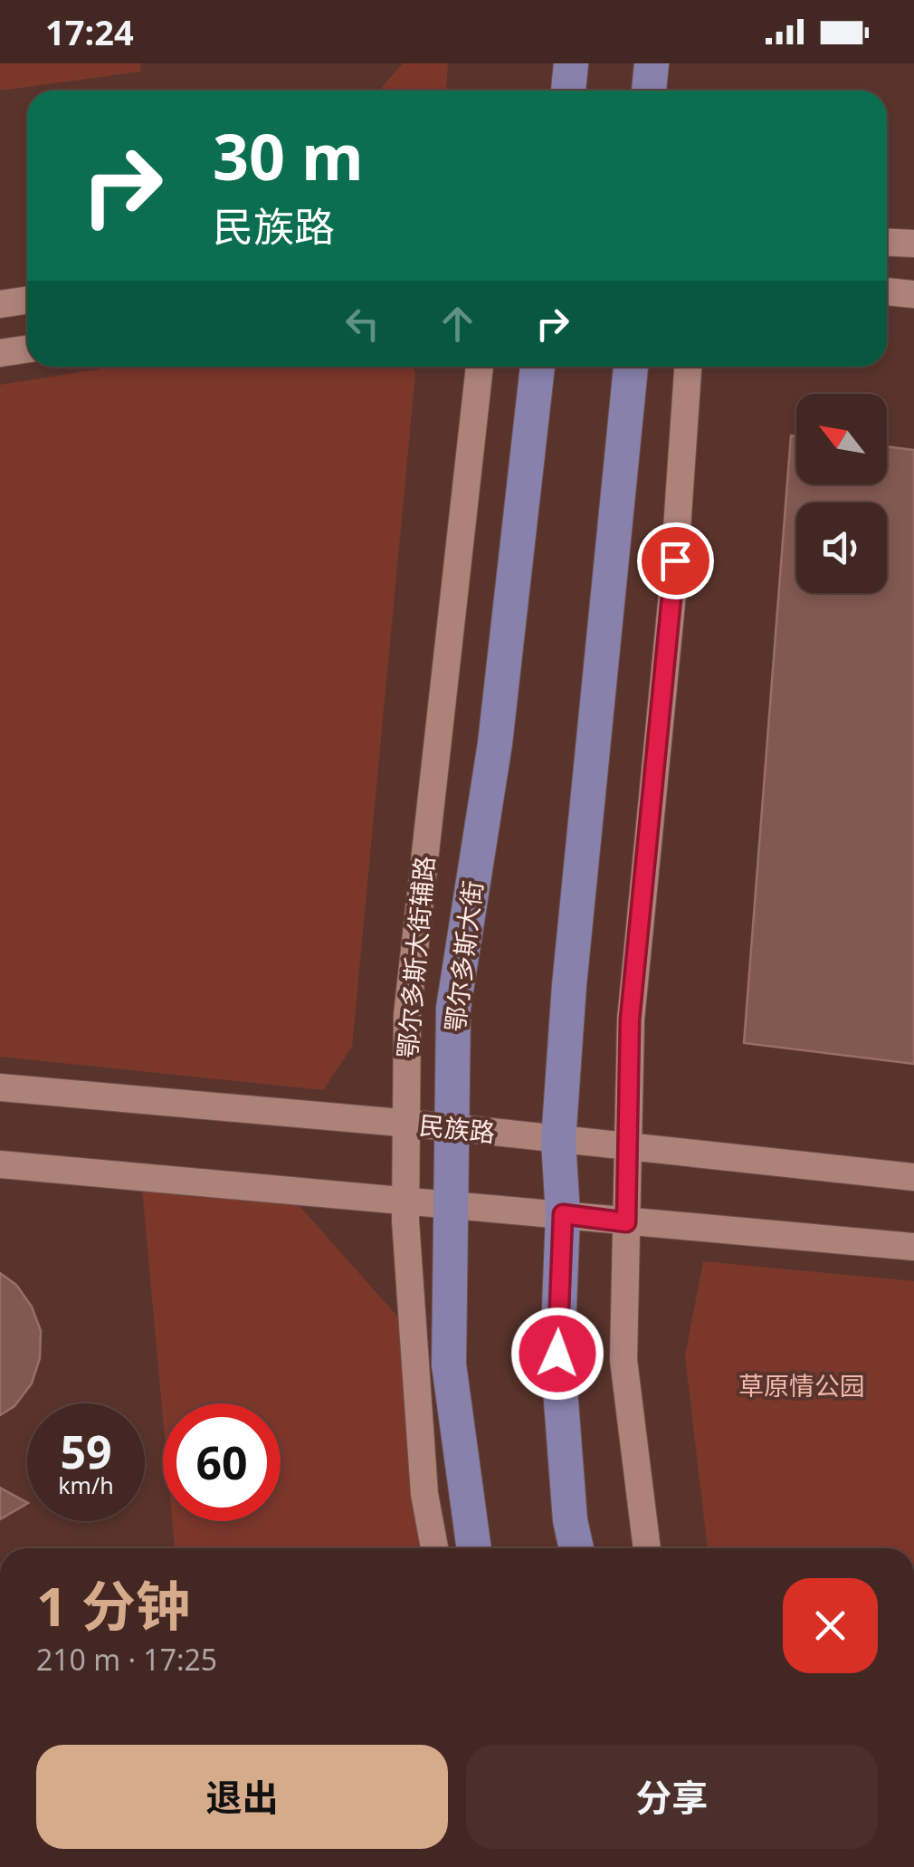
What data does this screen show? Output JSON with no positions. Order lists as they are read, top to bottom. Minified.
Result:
{"streets":{"main road":["鄂尔多斯大街"],"street":["鄂尔多斯大街辅路","民族路"]},"crossings":[["鄂尔多斯大街","民族路"],["鄂尔多斯大街辅路","民族路"]],"parks":["草原情公园"],"north":"top left","page":{"status":"17:24","turn":["30 m","民族路"],"speed":"59 km/h","limit":"60","heading":["1 分钟","210 m · 17:25"],"buttons":["退出","分享"]}}
